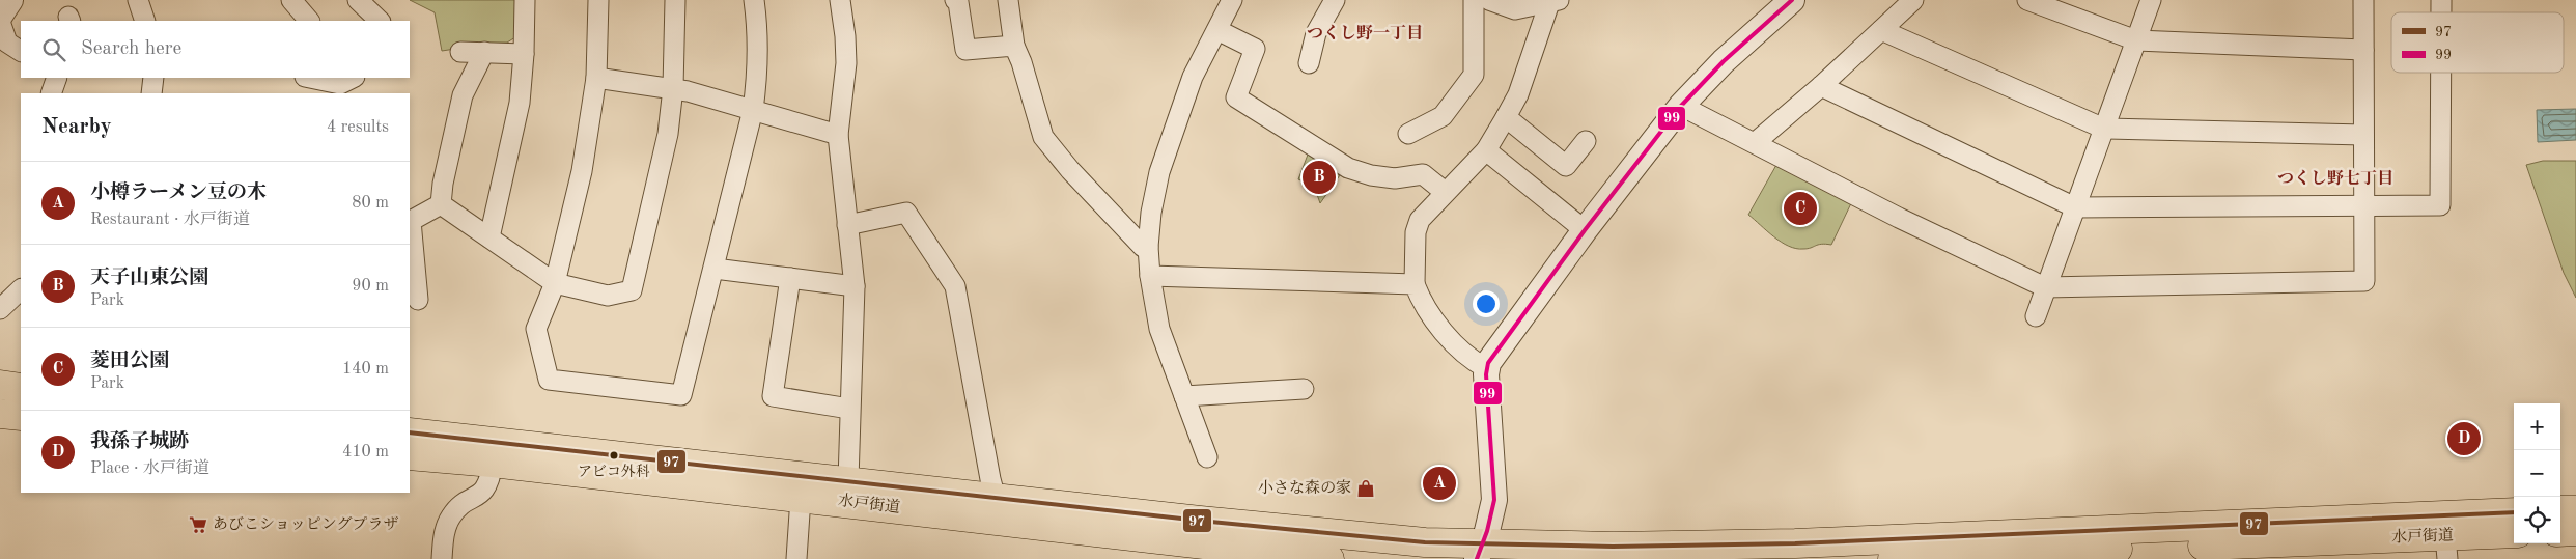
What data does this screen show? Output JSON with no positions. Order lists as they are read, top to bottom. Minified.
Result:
{"streets":{"highway":["水戸街道"]},"districts":["つくし野一丁目","つくし野七丁目"],"places":{"other":["アビコ外科"],"shop":["小さな森の家"],"supermarket":["あびこショッピングプラザ"]},"lines":["transit line 99","transit line 97"],"legend":["97","99"],"page":{"search":"Search here","heading":["Nearby","4 results"],"pins":["B","C","D","A"],"list":[{"mark":"A","name":"小樽ラーメン豆の木","note":"Restaurant · 水戸街道","value":"80 m"},{"mark":"B","name":"天子山東公園","note":"Park","value":"90 m"},{"mark":"C","name":"菱田公園","note":"Park","value":"140 m"},{"mark":"D","name":"我孫子城跡","note":"Place · 水戸街道","value":"410 m"}],"map_buttons":["+","−"]}}
